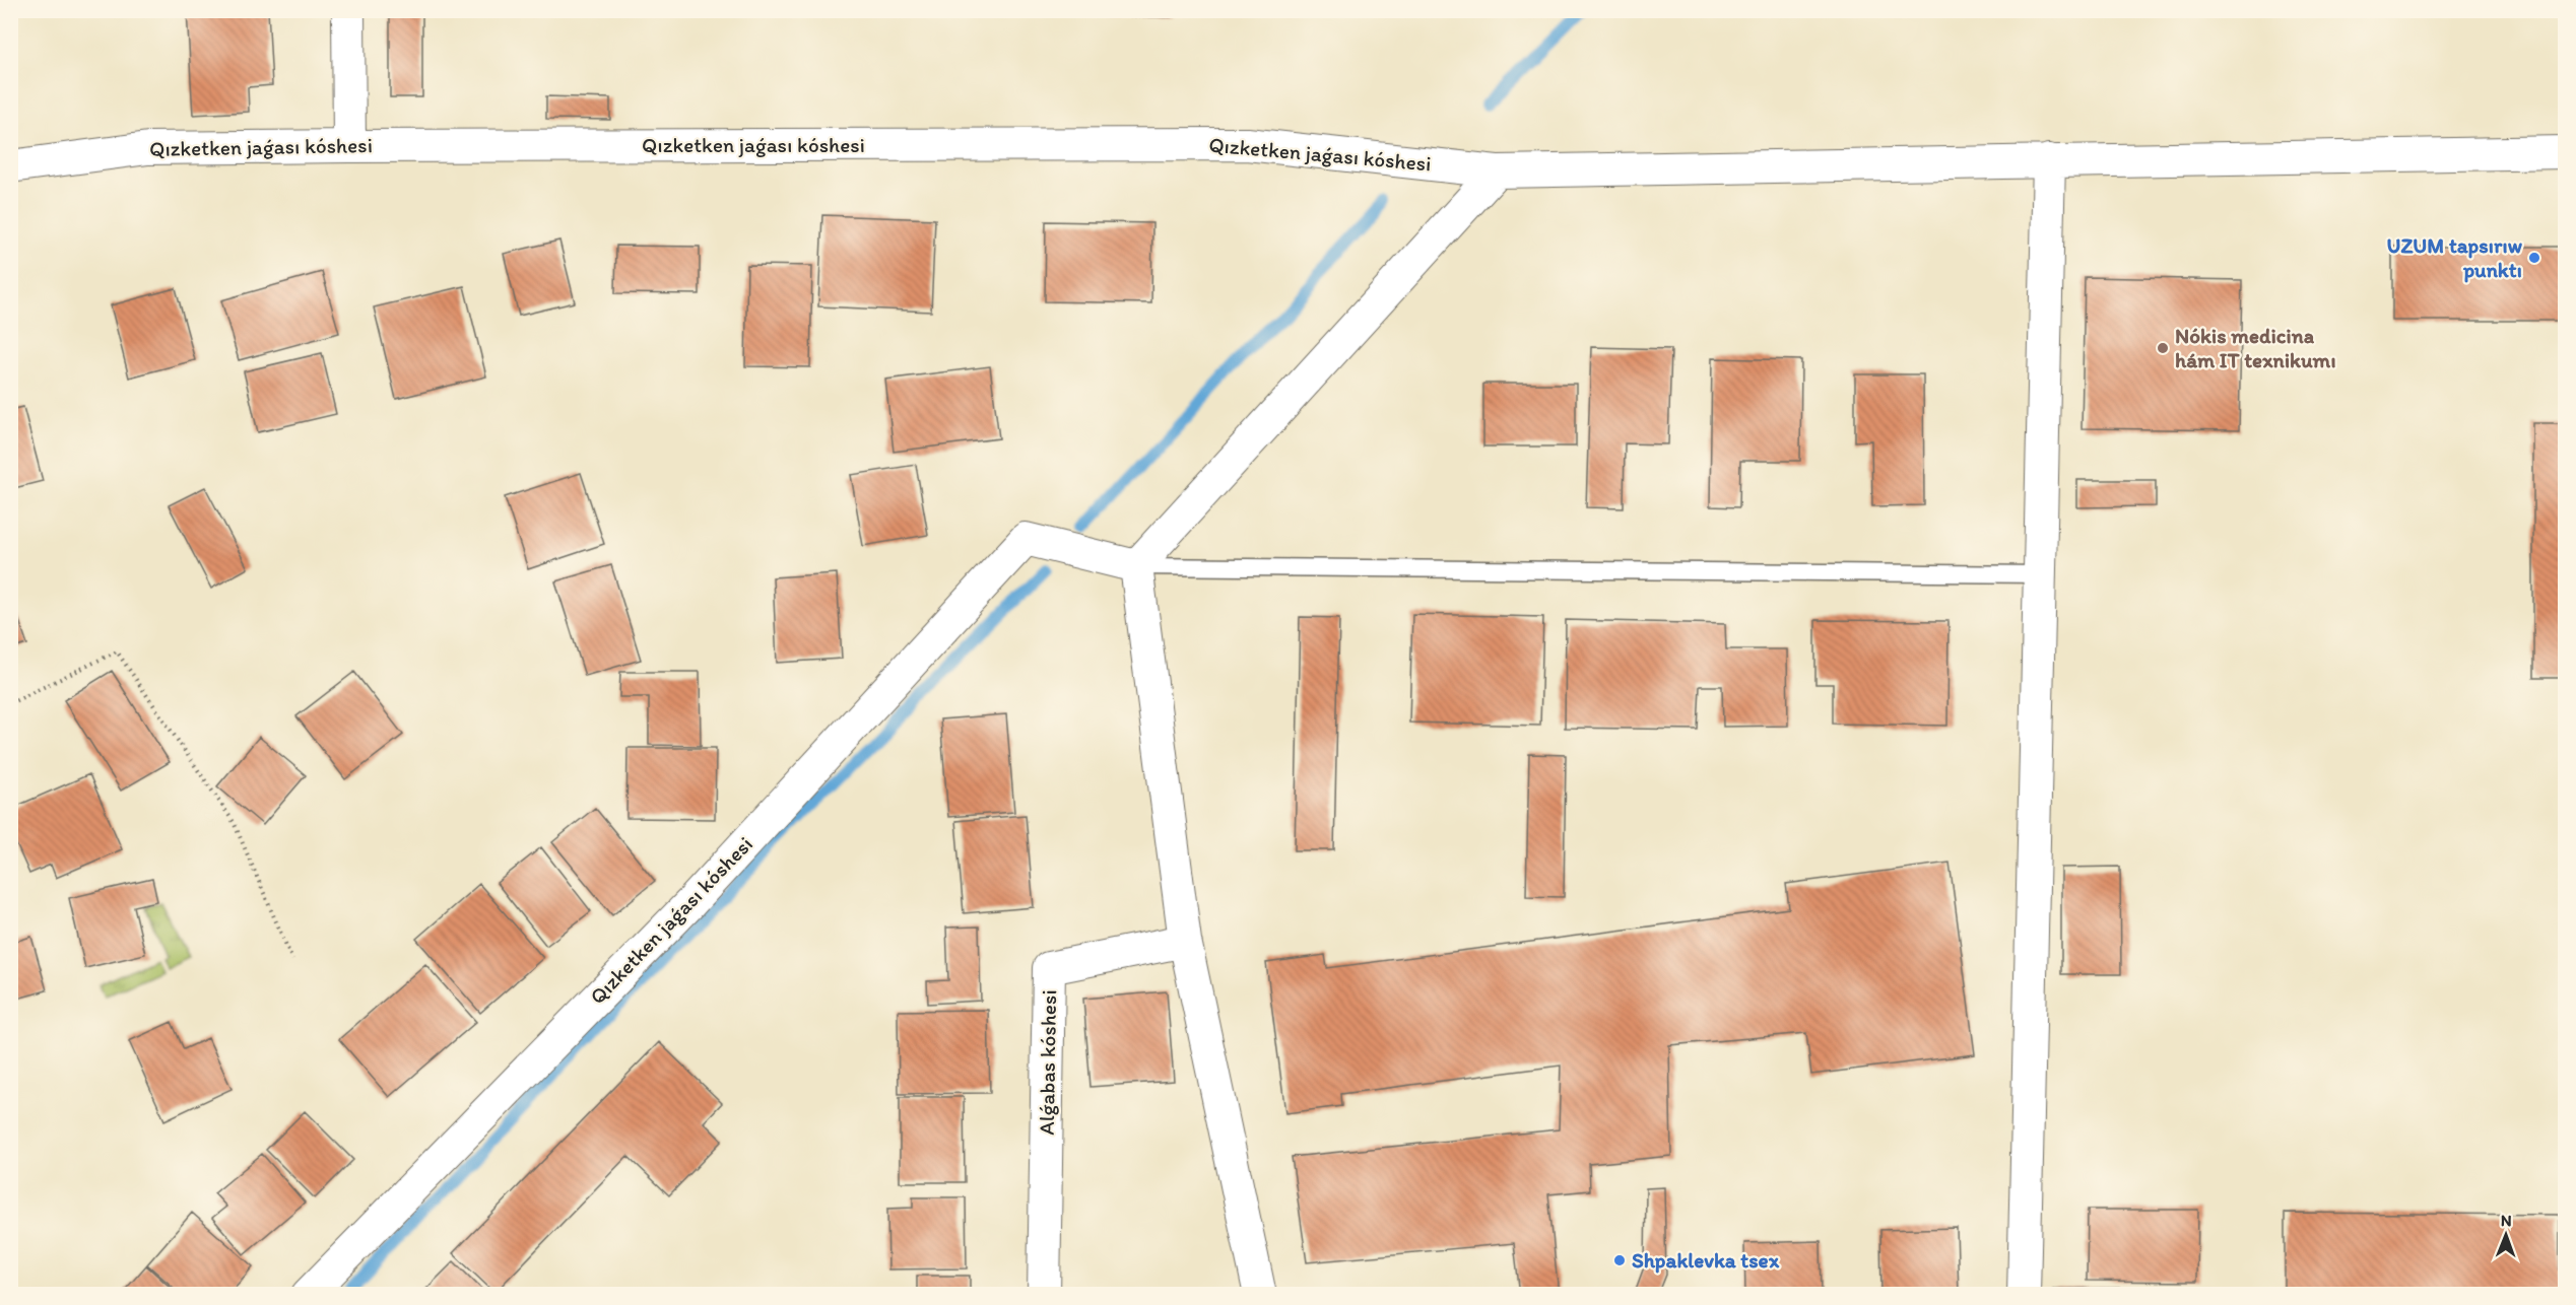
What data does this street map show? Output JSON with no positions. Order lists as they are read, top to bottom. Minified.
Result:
{"streets":{"street":["Qızketken jaǵası kóshesi","Alǵabas kóshesi"]},"places":["UZUM tapsırıw punktı","Nókis medicina hám IT texnikumı","Shpaklevka tsex"],"north":"top"}
